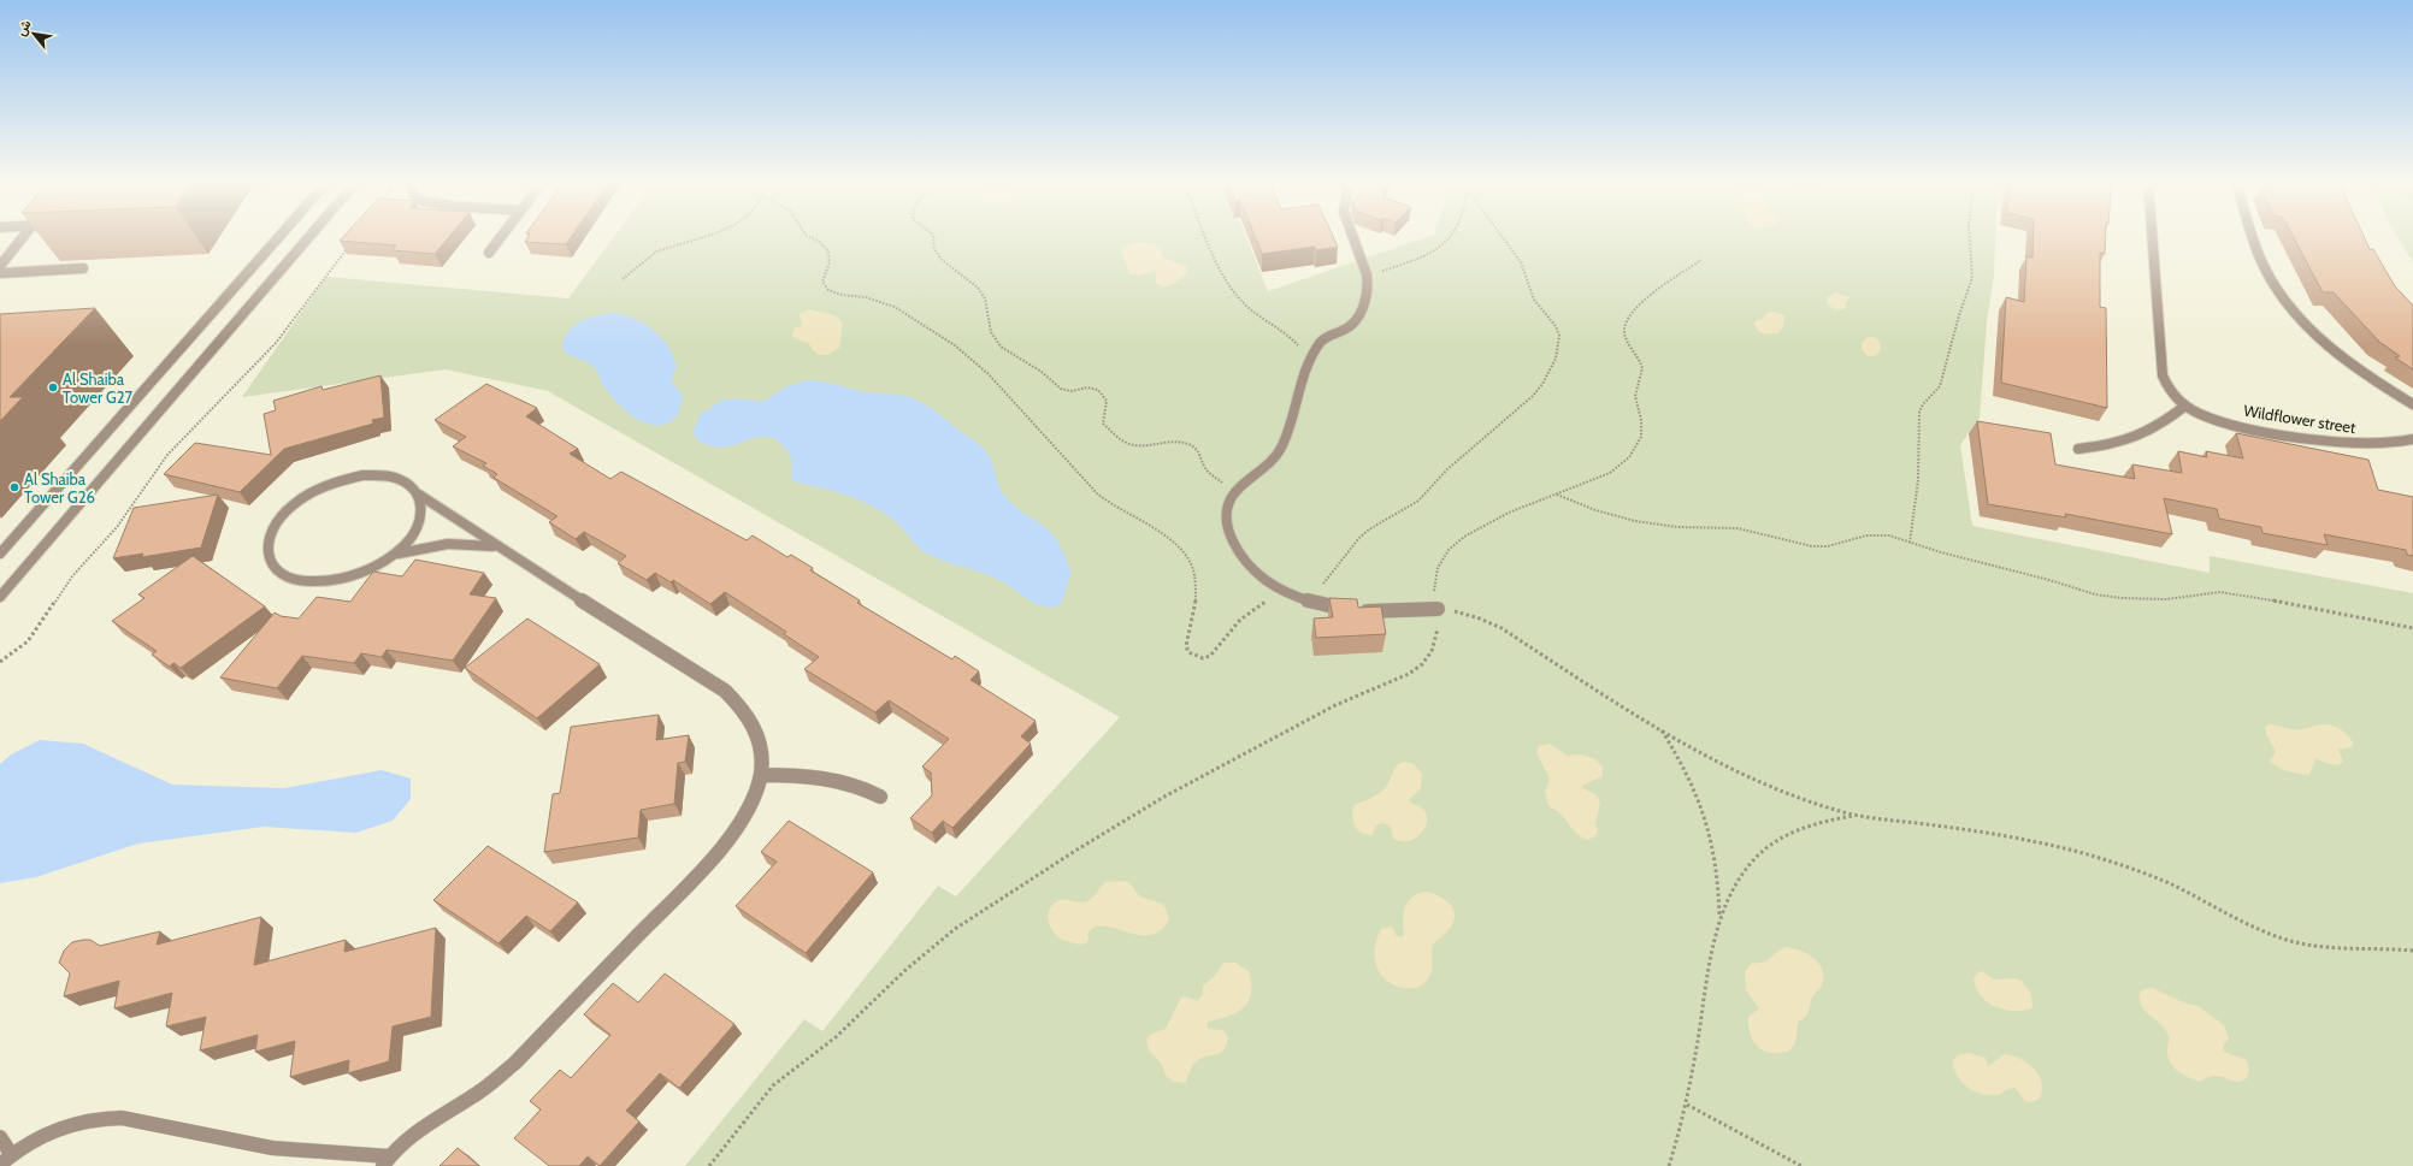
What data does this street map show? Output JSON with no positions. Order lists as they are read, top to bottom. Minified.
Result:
{"streets":{"street":["Wildflower street"]},"places":["Al Shaiba Tower G27","Al Shaiba Tower G26"],"north":"top left"}
